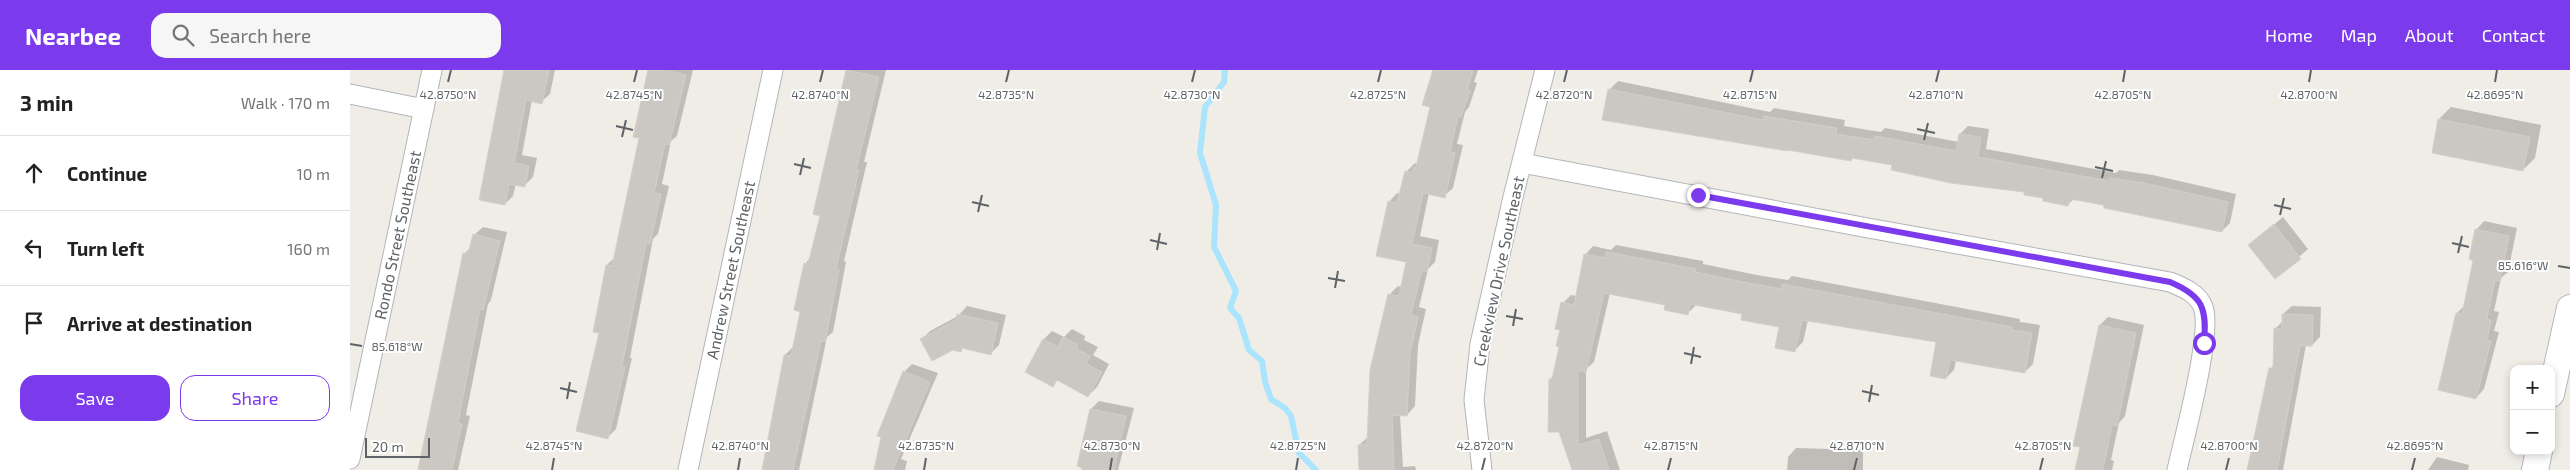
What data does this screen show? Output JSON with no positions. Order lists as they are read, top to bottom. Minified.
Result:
{"streets":{"street":["Rondo Street Southeast","Andrew Street Southeast","Creekview Drive Southeast"]},"scale_bar":"20 m","page":{"header":"Nearbee","search":"Search here","nav":["Home","Map","About","Contact"],"heading":["3 min","Walk · 170 m"],"list":[["Continue","10 m"],["Turn left","160 m"],"Arrive at destination"],"buttons":["Save","Share"],"map_buttons":["+","−"],"scale":"20 m"},"coordinates":["42.8750°N","42.8745°N","42.8740°N","42.8735°N","42.8730°N","42.8725°N","42.8720°N","42.8715°N","42.8710°N","42.8705°N","42.8700°N","42.8695°N","85.616°W","85.618°W"]}
